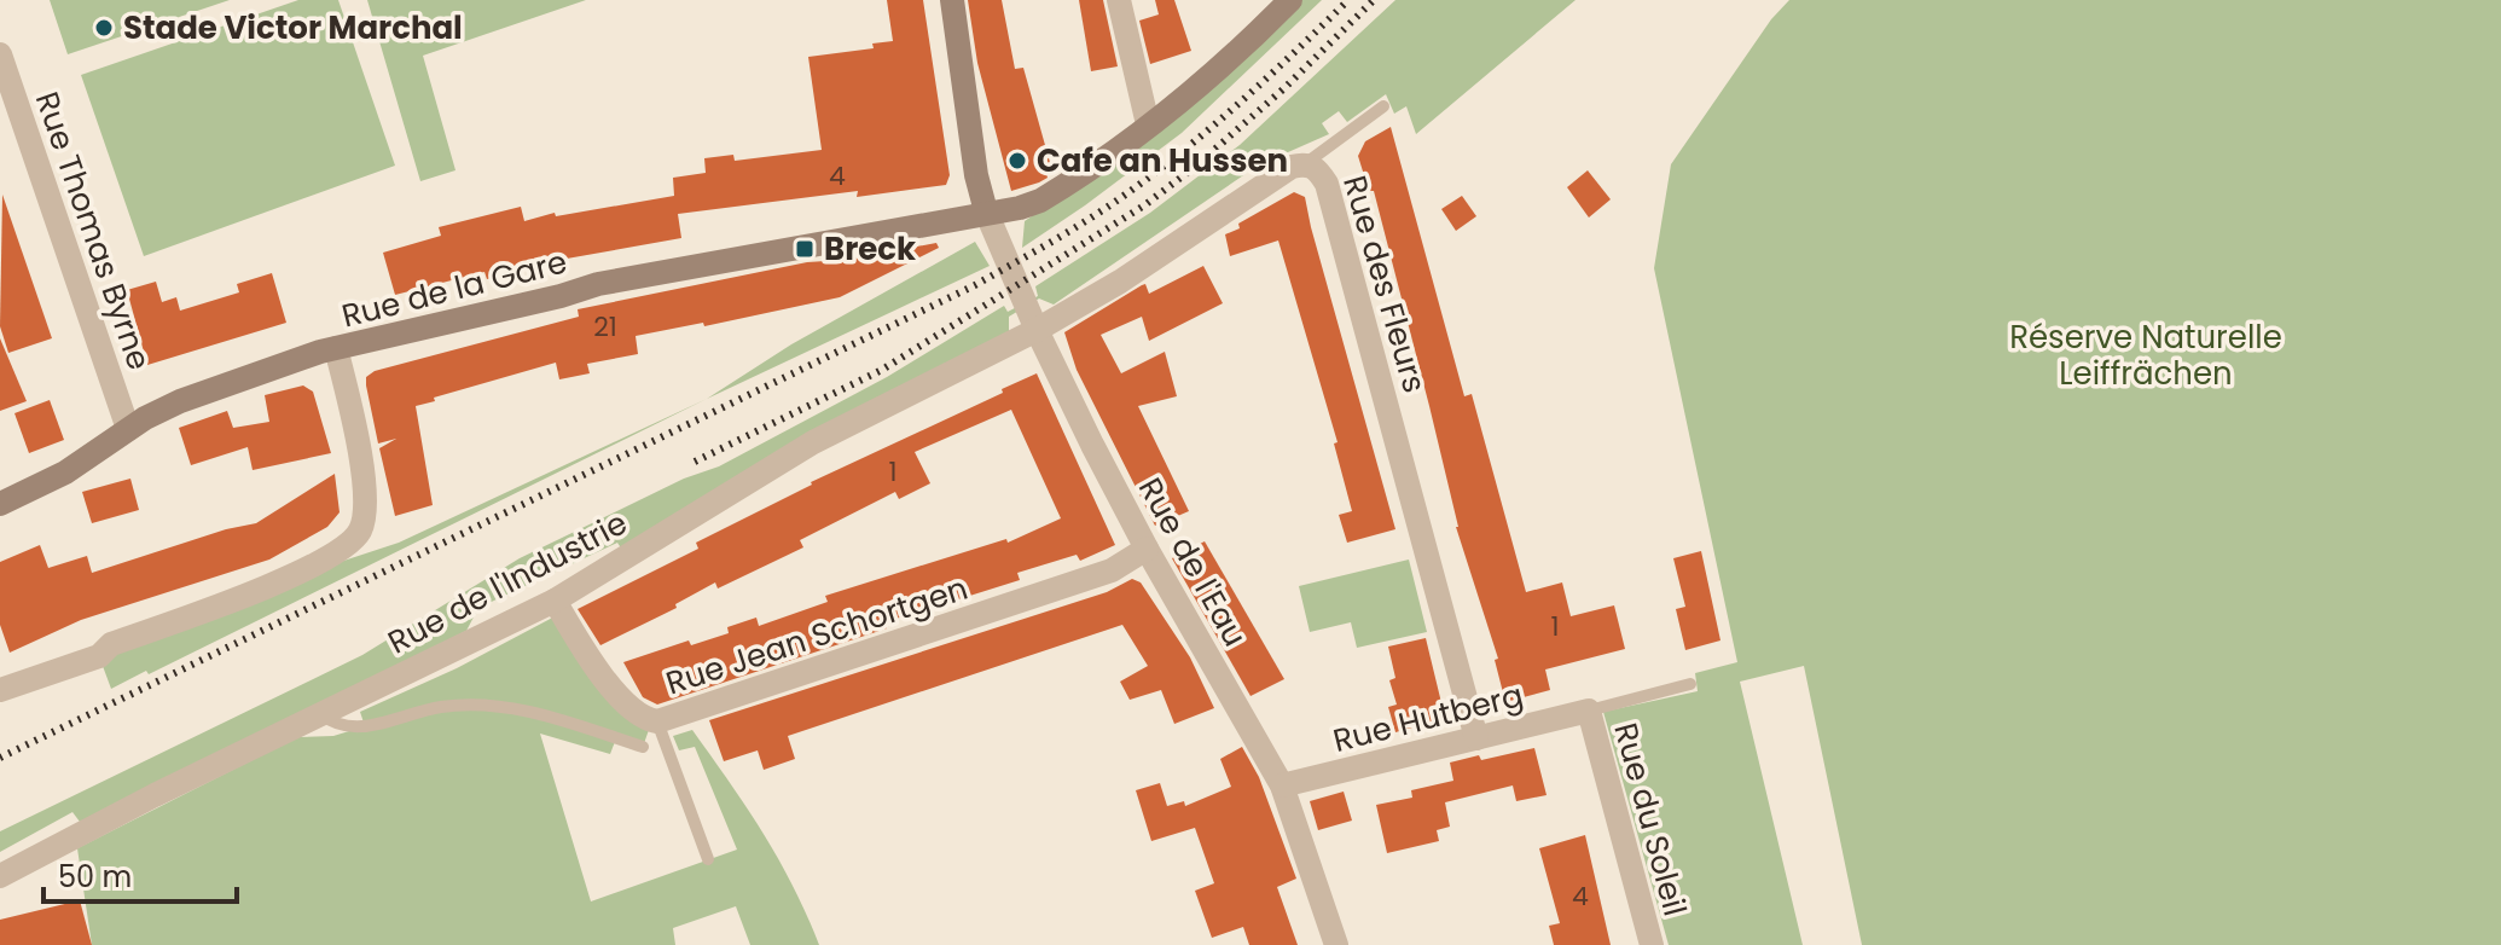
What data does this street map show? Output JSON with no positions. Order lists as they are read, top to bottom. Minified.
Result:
{"streets":{"main road":["Rue de la Gare"],"street":["Rue Thomas Byrne","Rue des Fleurs","Rue de l'Eau","Rue de l'Industrie","Rue Jean Schortgen","Rue Hutberg","Rue du Soleil"]},"crossings":[["Rue des Fleurs","Rue de l'Eau"],["Rue des Fleurs","Rue de l'Industrie"],["Rue des Fleurs","Rue Hutberg"],["Rue de la Gare","Rue de l'Eau"],["Rue de l'Eau","Rue de l'Industrie"],["Rue de l'Eau","Rue Jean Schortgen"],["Rue de l'Eau","Rue Hutberg"],["Rue de l'Industrie","Rue Jean Schortgen"],["Rue Hutberg","Rue du Soleil"]],"parks":["Réserve Naturelle Leiffrächen"],"places":{"other":["Stade Victor Marchal","Cafe an Hussen"],"transit":["Breck"]},"house_numbers":["4","21","1","1","4"],"scale_bar":"50 m"}
